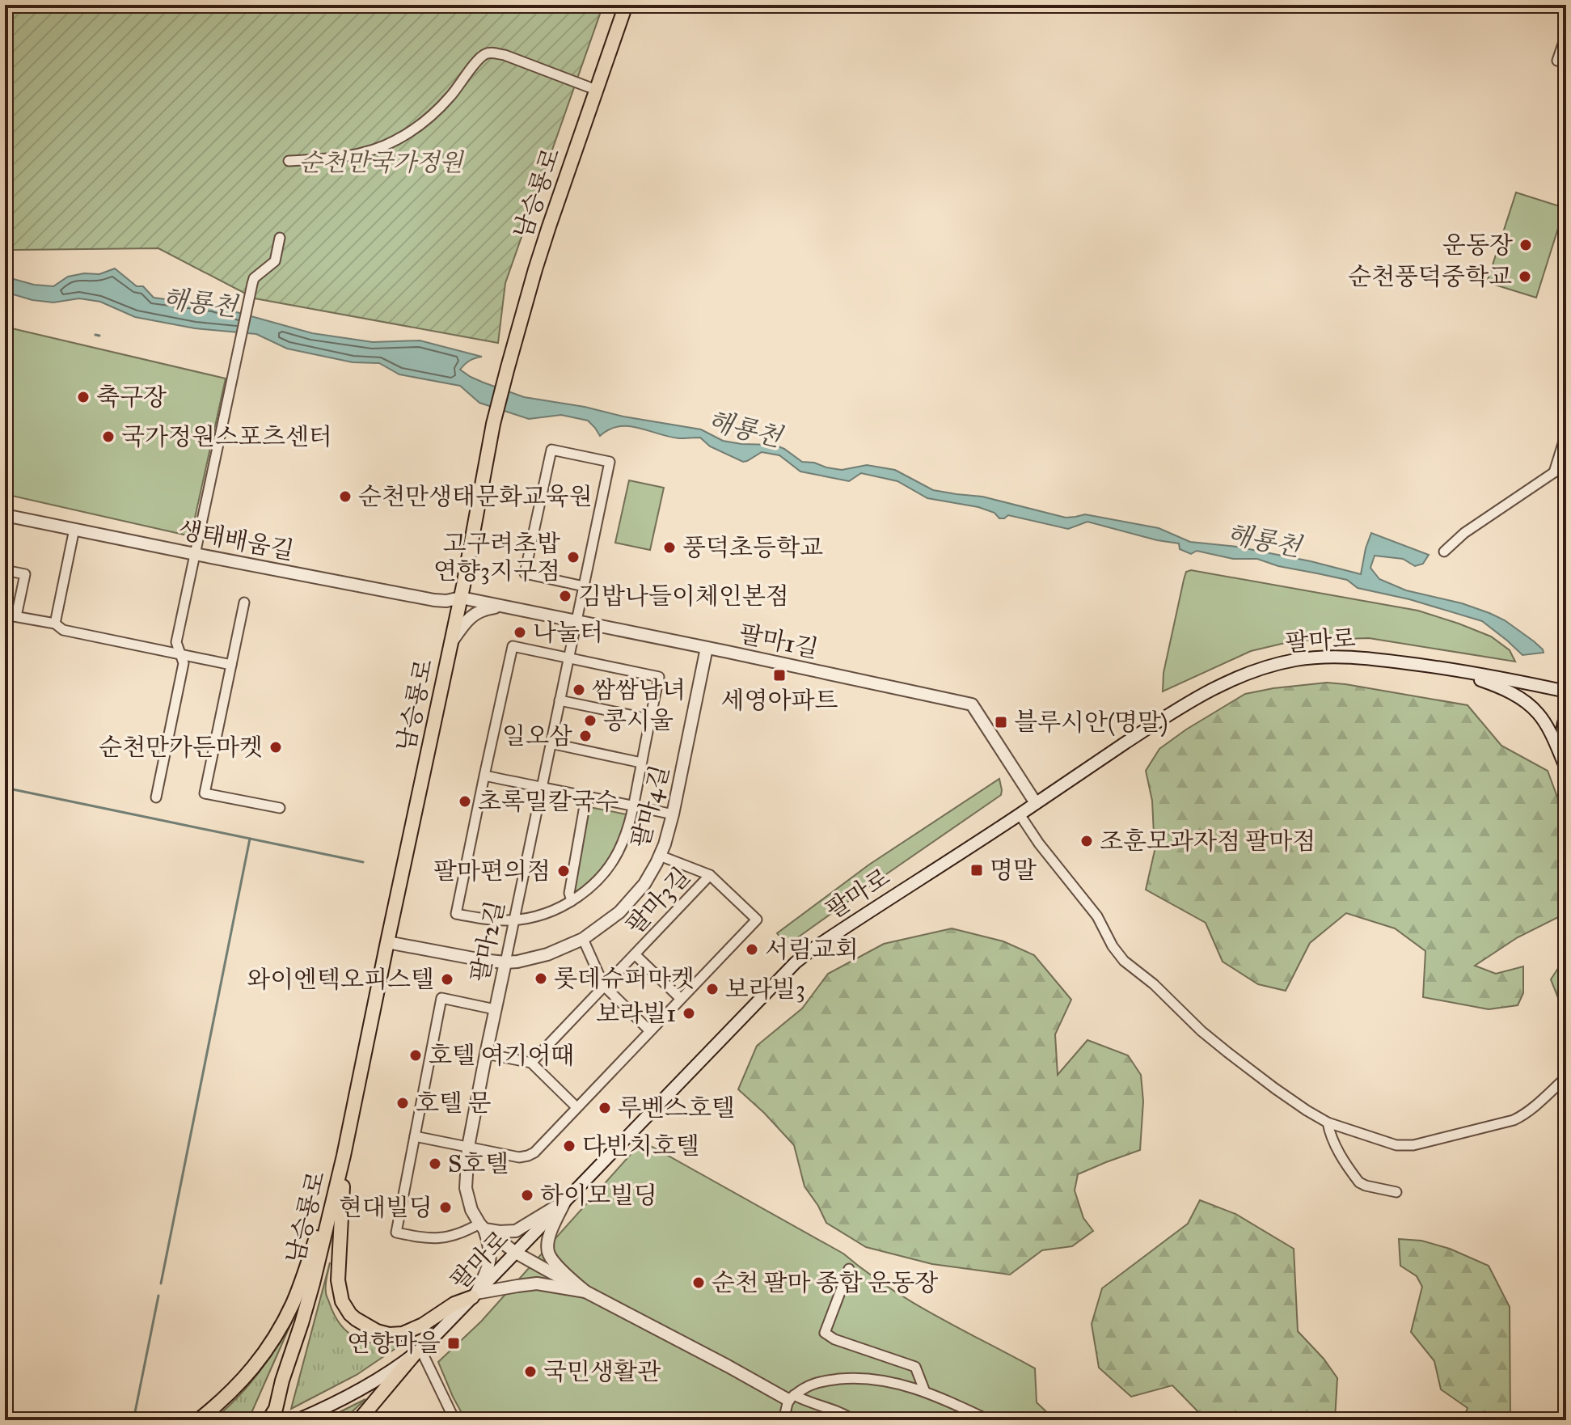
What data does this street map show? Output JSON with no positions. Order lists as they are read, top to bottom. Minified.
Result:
{"streets":{"main road":["남승룡로"],"street":["생태배움길","팔마로","팔마1길","팔마4길","팔마3길","팔마2길"]},"crossings":[["남승룡로","생태배움길"],["남승룡로","팔마1길"],["남승룡로","팔마4길"],["생태배움길","팔마1길"],["팔마로","팔마1길"],["팔마로","팔마2길"],["팔마1길","팔마4길"],["팔마1길","팔마2길"],["팔마4길","팔마2길"]],"water":["해룡천"],"parks":["순천만국가정원"],"places":{"other":["운동장","순천풍덕중학교","축구장","국가정원스포츠센터","순천만생태문화교육원","풍덕초등학교","고구려초밥 연향3지구점","김밥나들이체인본점","나눌터","쌈쌈남녀","콩시울","일오삼","순천만가든마켓","초록밀칼국수","조훈모과자점 팔마점","팔마편의점","서림교회","롯데슈퍼마켓","와이엔텍오피스텔","보라빌3","보라빌1","호텔 여기어때","호텔 문","루벤스호텔","다빈치호텔","S호텔","하이모빌딩","현대빌딩","순천 팔마 종합 운동장","국민생활관"],"transit":["세영아파트","블루시안(명말)","명말","연향마을"]}}
